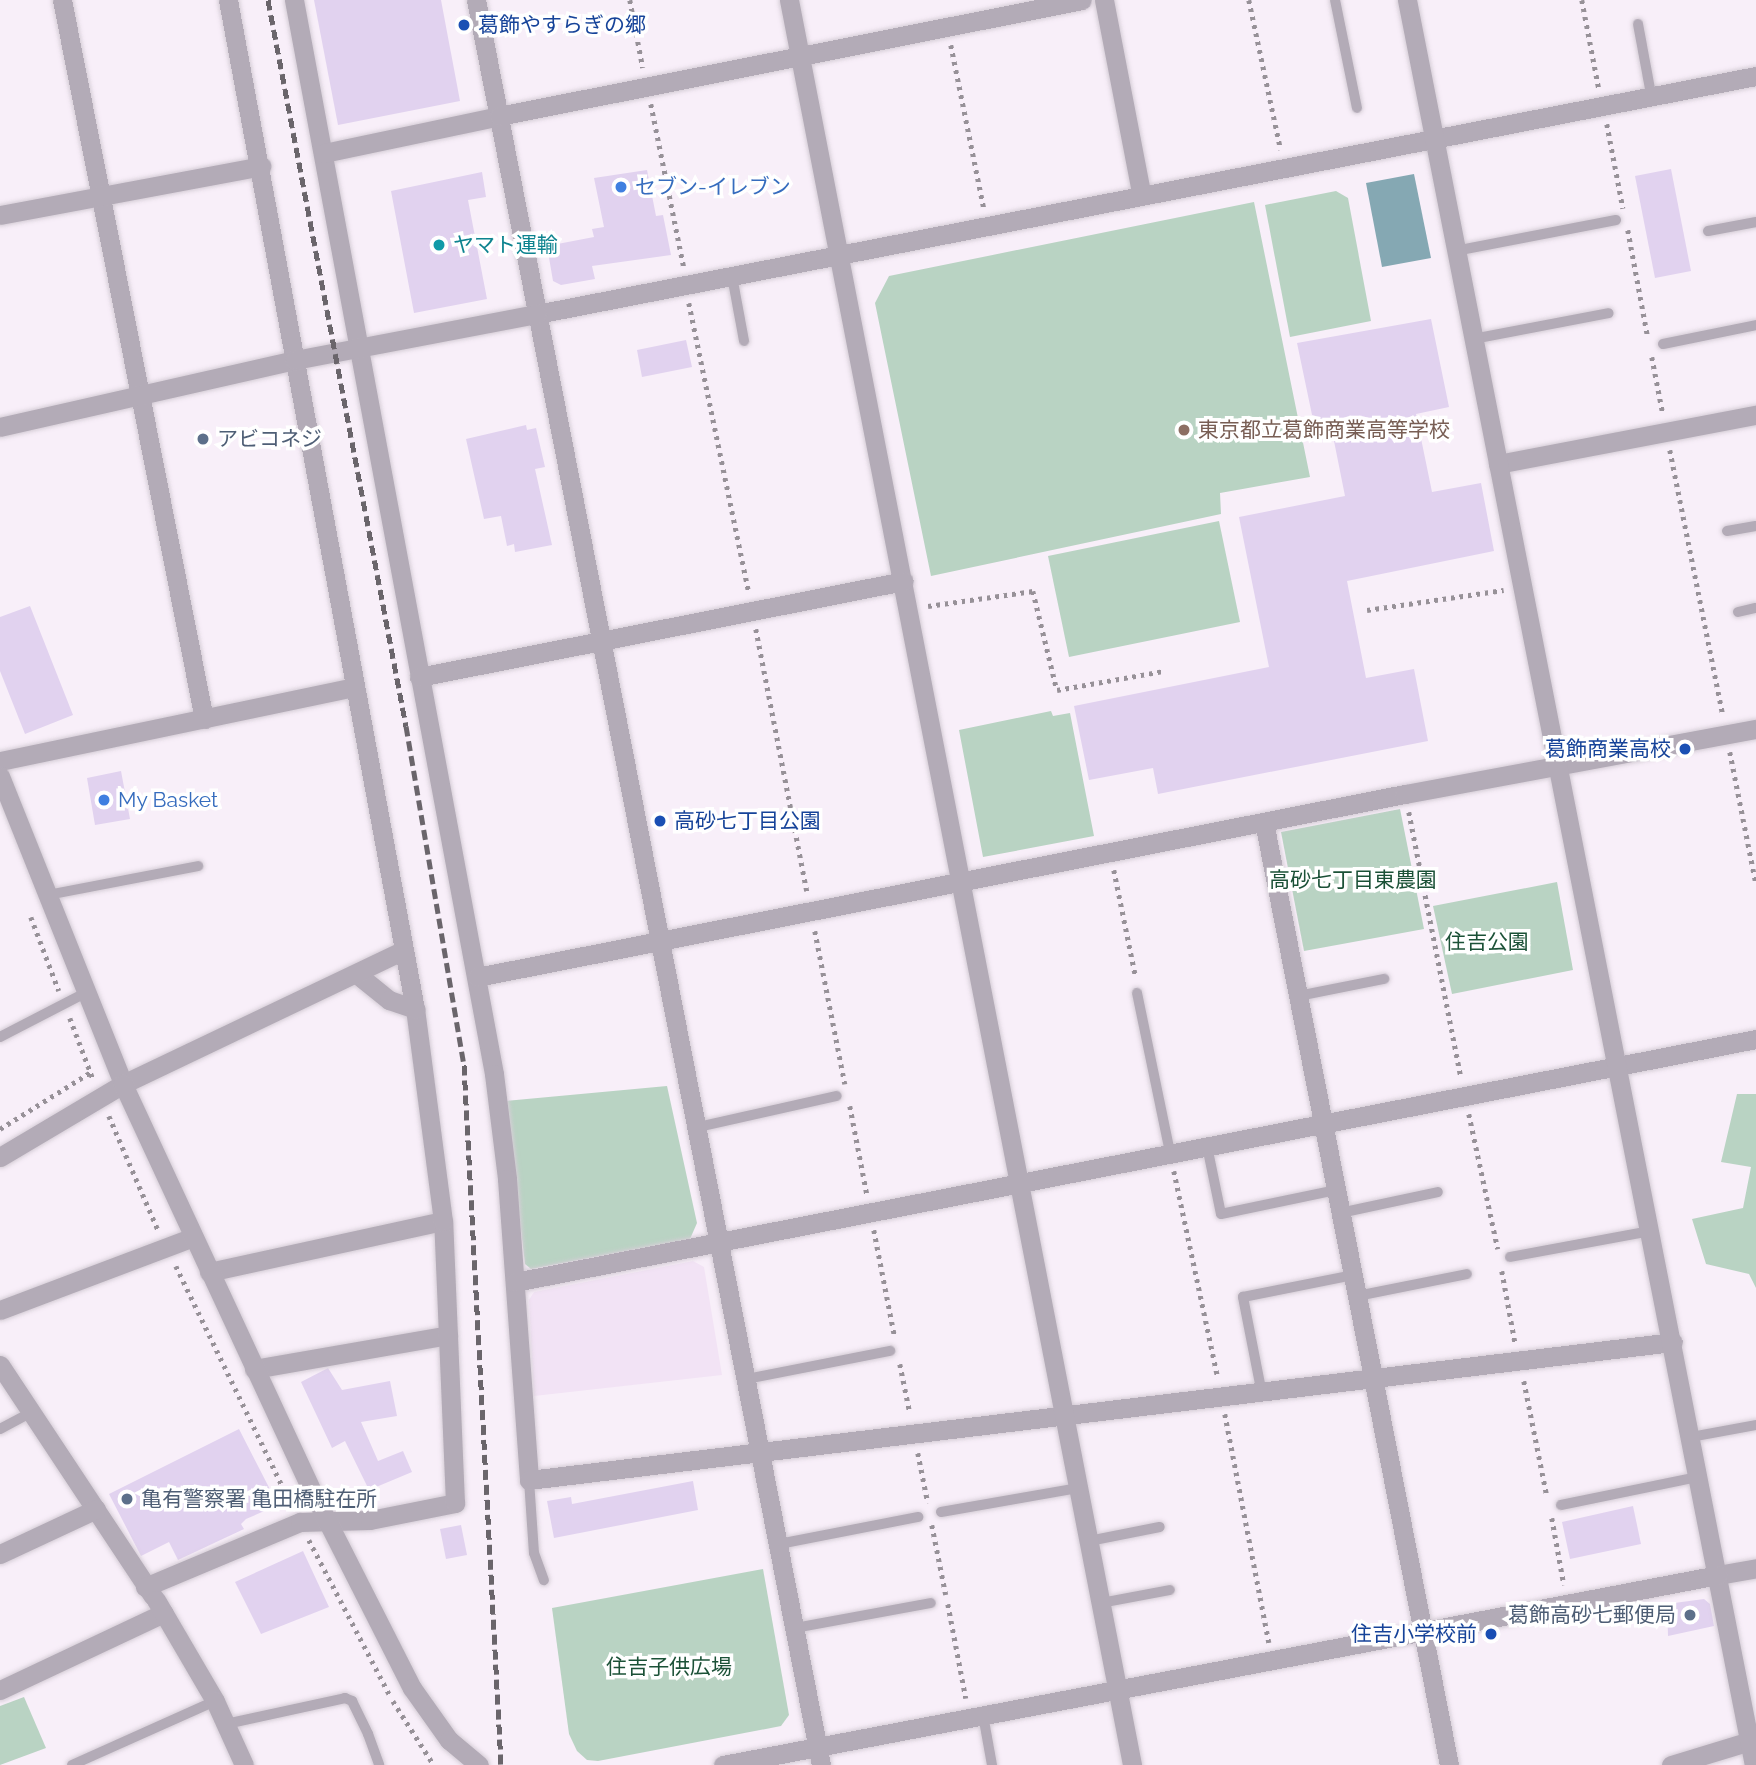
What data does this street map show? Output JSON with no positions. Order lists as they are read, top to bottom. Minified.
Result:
{"parks":["高砂七丁目東農園","住吉公園","住吉子供広場"],"places":["葛飾やすらぎの郷","セブン-イレブン","ヤマト運輸","東京都立葛飾商業高等学校","アビコネジ","葛飾商業高校","My Basket","高砂七丁目公園","亀有警察署 亀田橋駐在所","葛飾高砂七郵便局","住吉小学校前"]}
